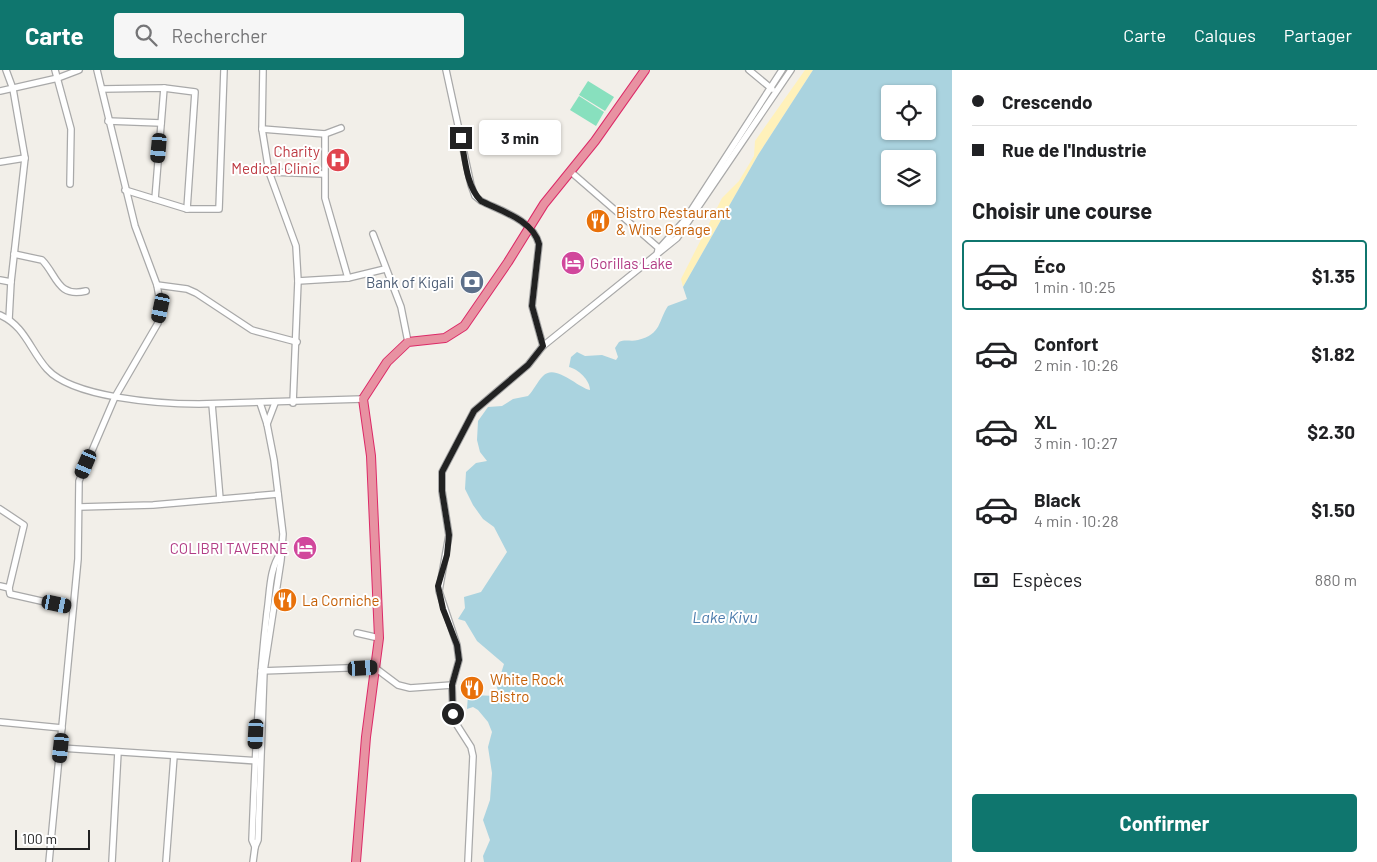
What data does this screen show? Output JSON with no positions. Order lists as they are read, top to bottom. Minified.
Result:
{"water":["Lake Kivu"],"places":{"hospital":["Charity Medical Clinic"],"restaurant":["Bistro Restaurant & Wine Garage","La Corniche","White Rock Bistro"],"hotel":["Gorillas Lake","COLIBRI TAVERNE"],"bank":["Bank of Kigali"]},"scale_bar":"100 m","page":{"header":"Carte","search":"Rechercher","nav":["Carte","Calques","Partager"],"banner":["Crescendo","Rue de l'Industrie"],"bubble":"3 min","heading":"Choisir une course","list":[{"name":"Éco","note":"1 min · 10:25","value":"$1.35"},{"name":"Confort","note":"2 min · 10:26","value":"$1.82"},{"name":"XL","note":"3 min · 10:27","value":"$2.30"},{"name":"Black","note":"4 min · 10:28","value":"$1.50"}],"pay":["Espèces","880 m"],"buttons":"Confirmer","scale":"100 m"}}
